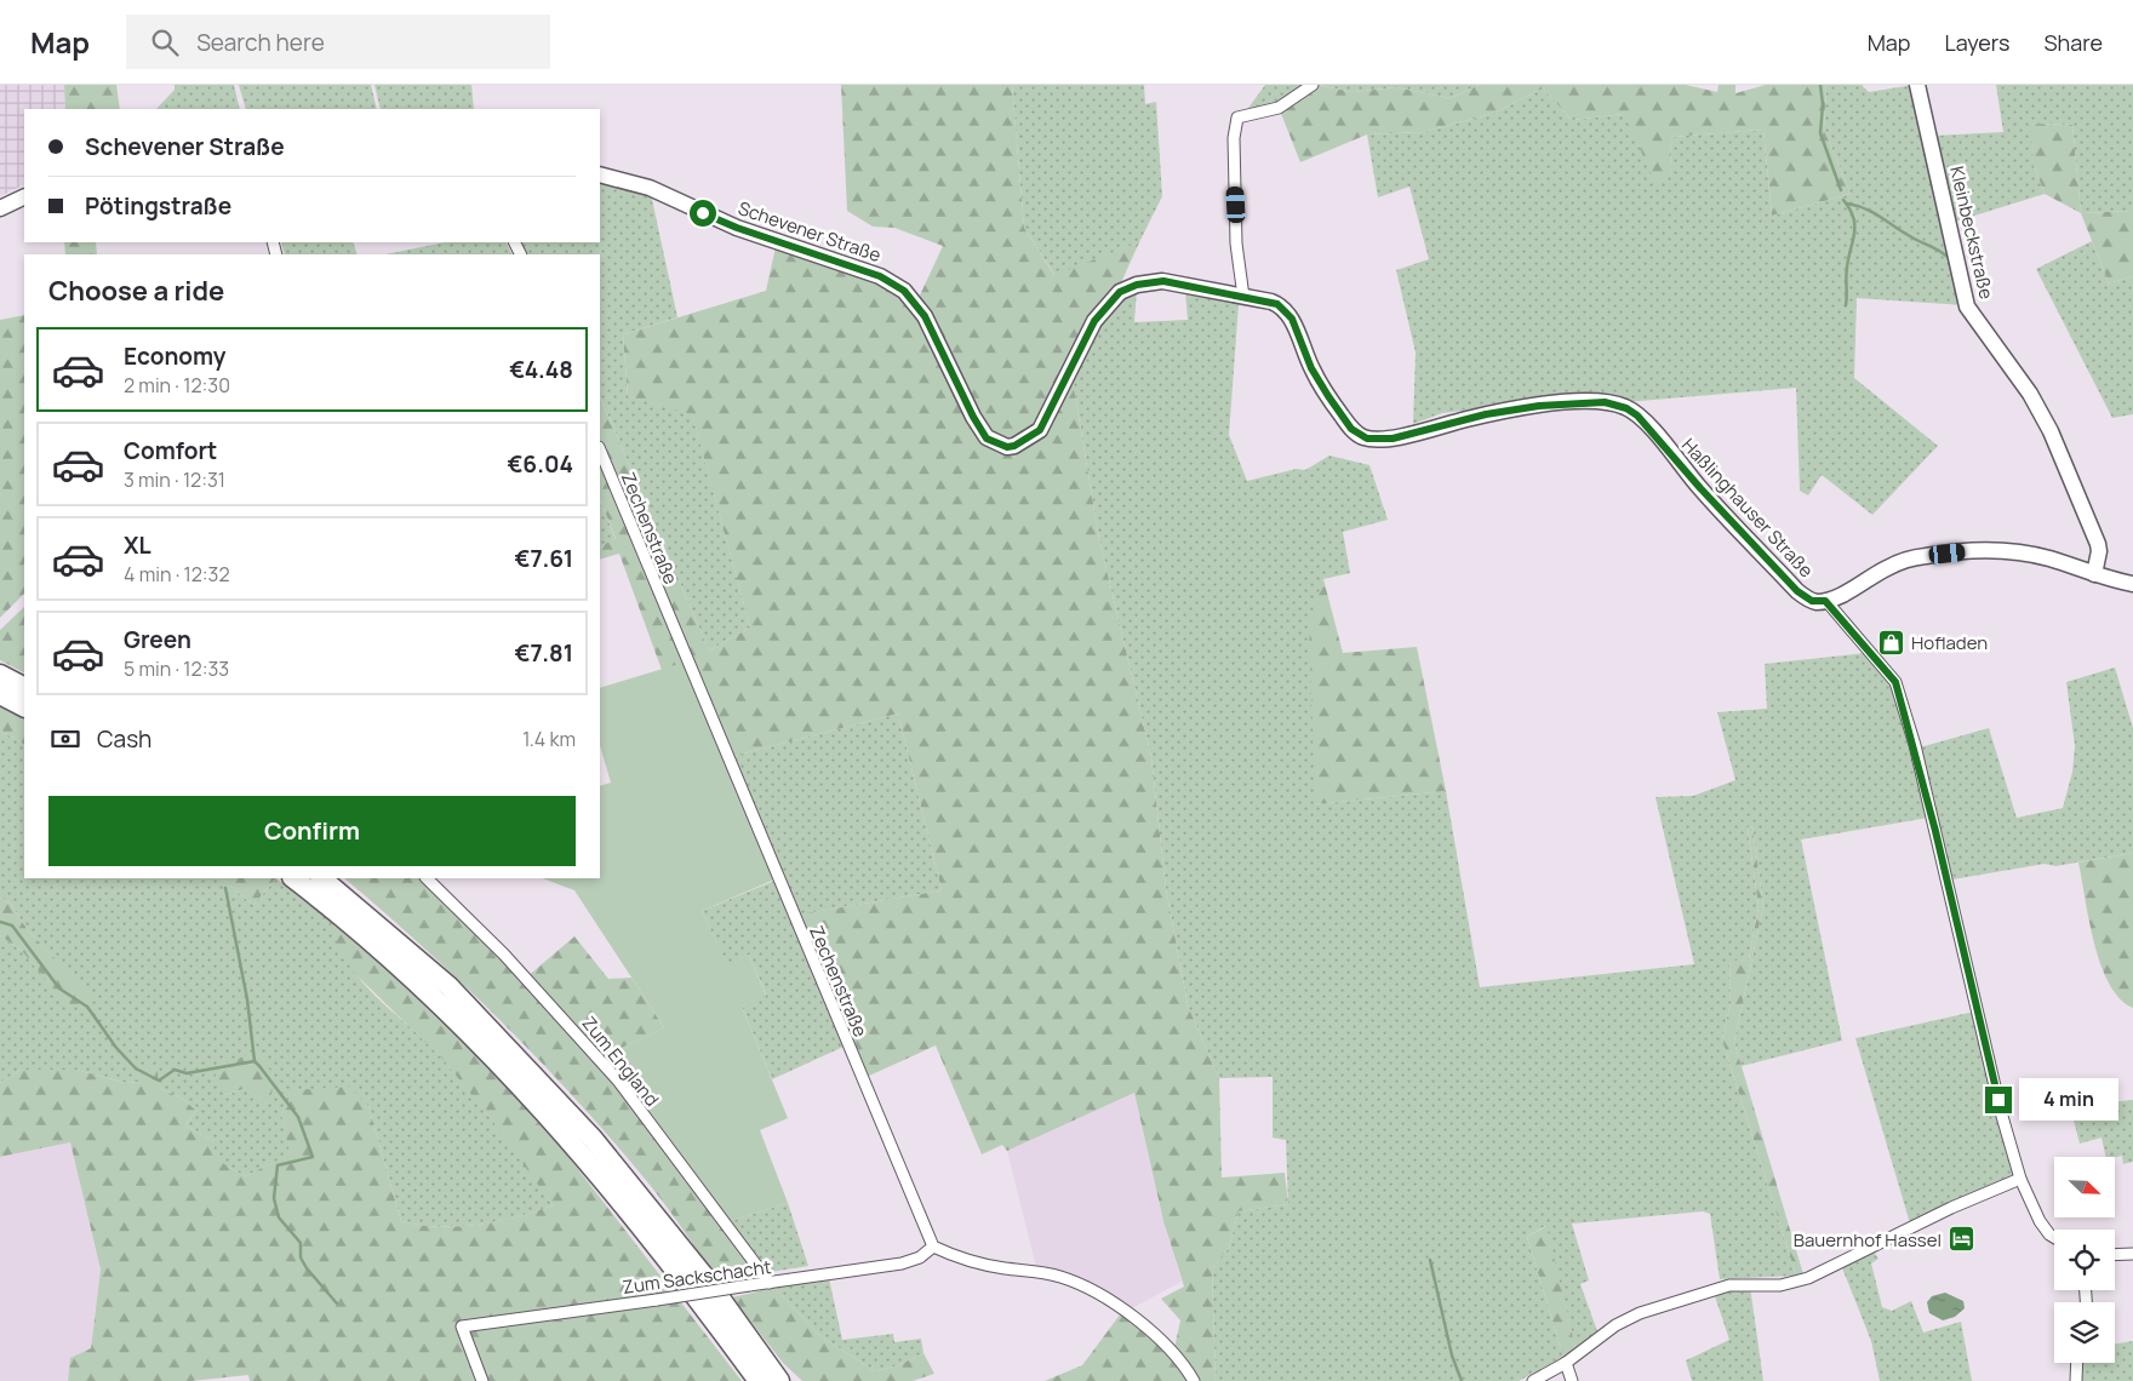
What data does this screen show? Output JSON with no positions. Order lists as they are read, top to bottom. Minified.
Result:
{"streets":{"main road":["Schevener Straße","Kleinbeckstraße","Haßlinghauser Straße"],"street":["Zechenstraße","Zum England","Zum Sackschacht"]},"crossings":[["Schevener Straße","Haßlinghauser Straße"],["Zechenstraße","Zum Sackschacht"],["Zum England","Zum Sackschacht"]],"places":{"shop":["Hofladen"],"hotel":["Bauernhof Hassel"]},"north":"bottom right","page":{"header":"Map","search":"Search here","nav":["Map","Layers","Share"],"banner":["Schevener Straße","Pötingstraße"],"heading":"Choose a ride","list":[{"name":"Economy","note":"2 min · 12:30","value":"€4.48"},{"name":"Comfort","note":"3 min · 12:31","value":"€6.04"},{"name":"XL","note":"4 min · 12:32","value":"€7.61"},{"name":"Green","note":"5 min · 12:33","value":"€7.81"}],"pay":["Cash","1.4 km"],"buttons":"Confirm","bubble":"4 min"}}
